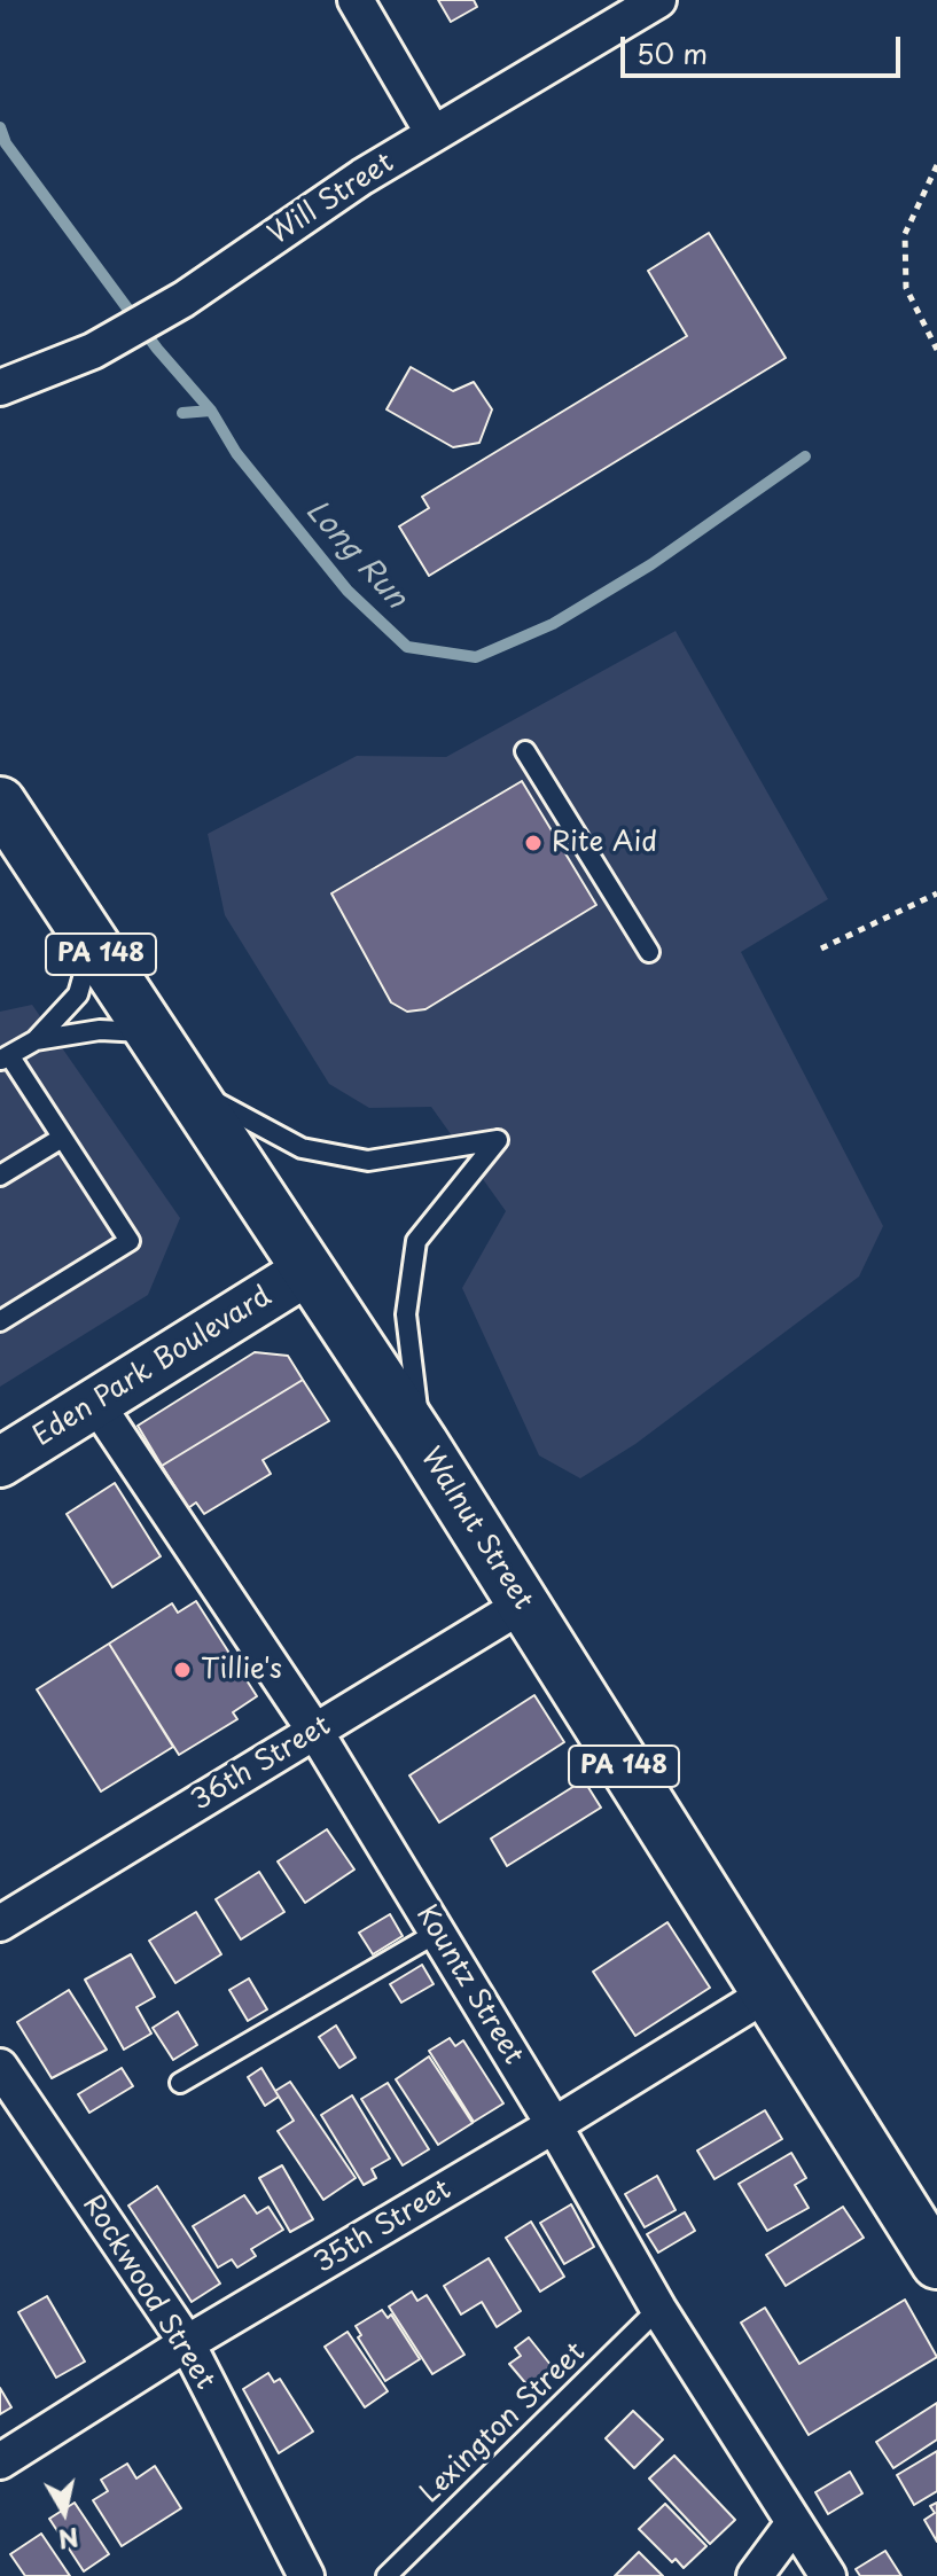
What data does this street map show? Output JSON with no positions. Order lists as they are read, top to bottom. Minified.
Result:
{"streets":{"main road":["PA 148","Eden Park Boulevard","Walnut Street"],"street":["Will Street","36th Street","Kountz Street","35th Street","Rockwood Street"],"lane":["Lexington Street"]},"crossings":[["Eden Park Boulevard","Walnut Street"],["Eden Park Boulevard","Kountz Street"],["Walnut Street","36th Street"],["Walnut Street","35th Street"],["36th Street","Kountz Street"],["Kountz Street","35th Street"],["Kountz Street","Lexington Street"],["35th Street","Rockwood Street"]],"water":["Long Run"],"places":["Rite Aid","Tillie's"],"scale_bar":"50 m","north":"bottom"}
